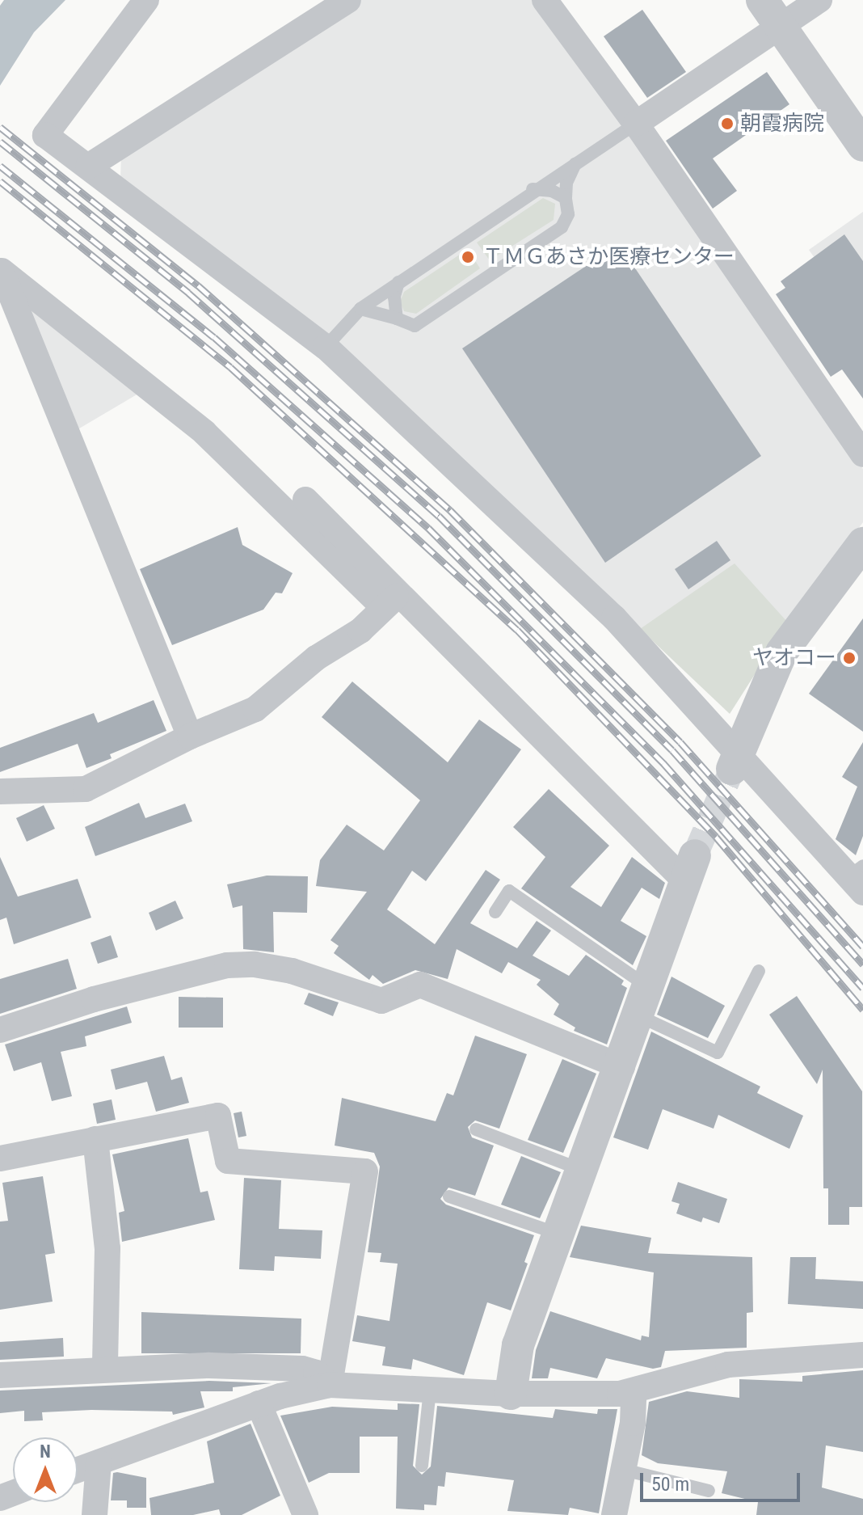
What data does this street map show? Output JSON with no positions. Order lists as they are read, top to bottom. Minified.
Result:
{"places":["朝霞病院","ＴＭＧあさか医療センター","ヤオコー"],"scale_bar":"50 m","north":"top"}
